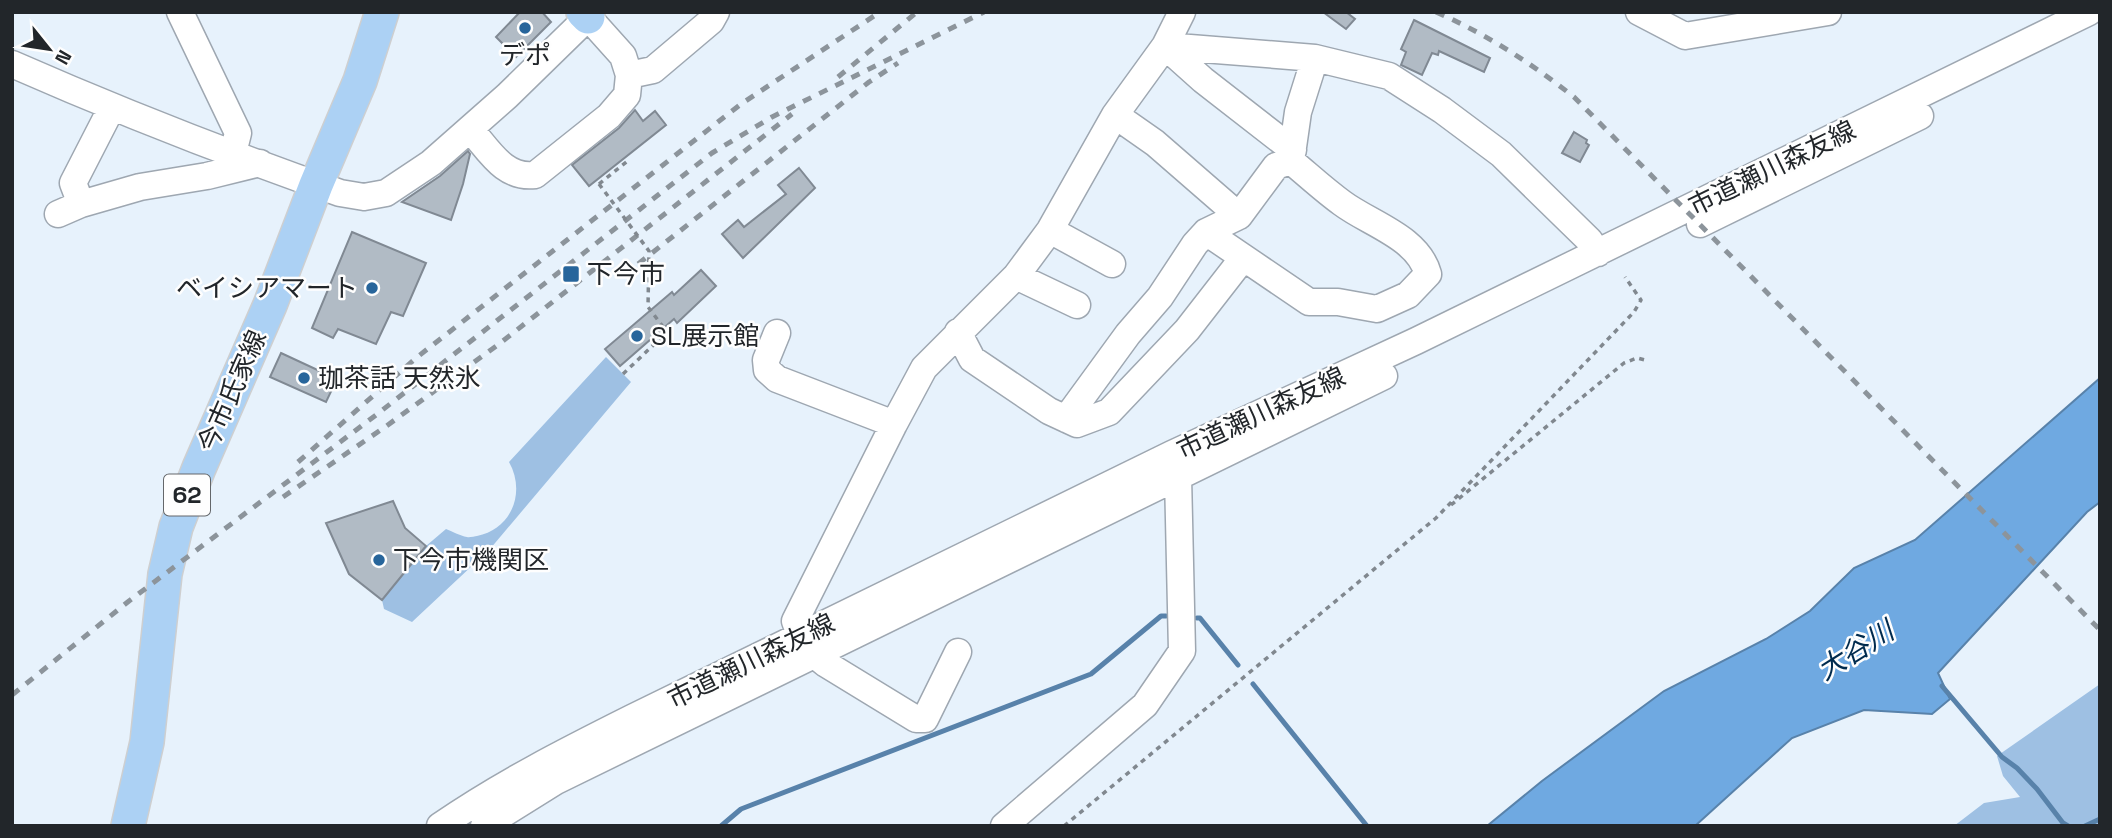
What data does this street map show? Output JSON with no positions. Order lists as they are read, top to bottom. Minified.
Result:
{"streets":{"main road":["今市氏家線","62"],"street":["市道瀬川森友線"]},"water":["大谷川"],"places":{"other":["デポ","ベイシアマート","SL展示館","珈茶話 天然氷","下今市機関区"],"transit":["下今市"]},"north":"bottom right"}
